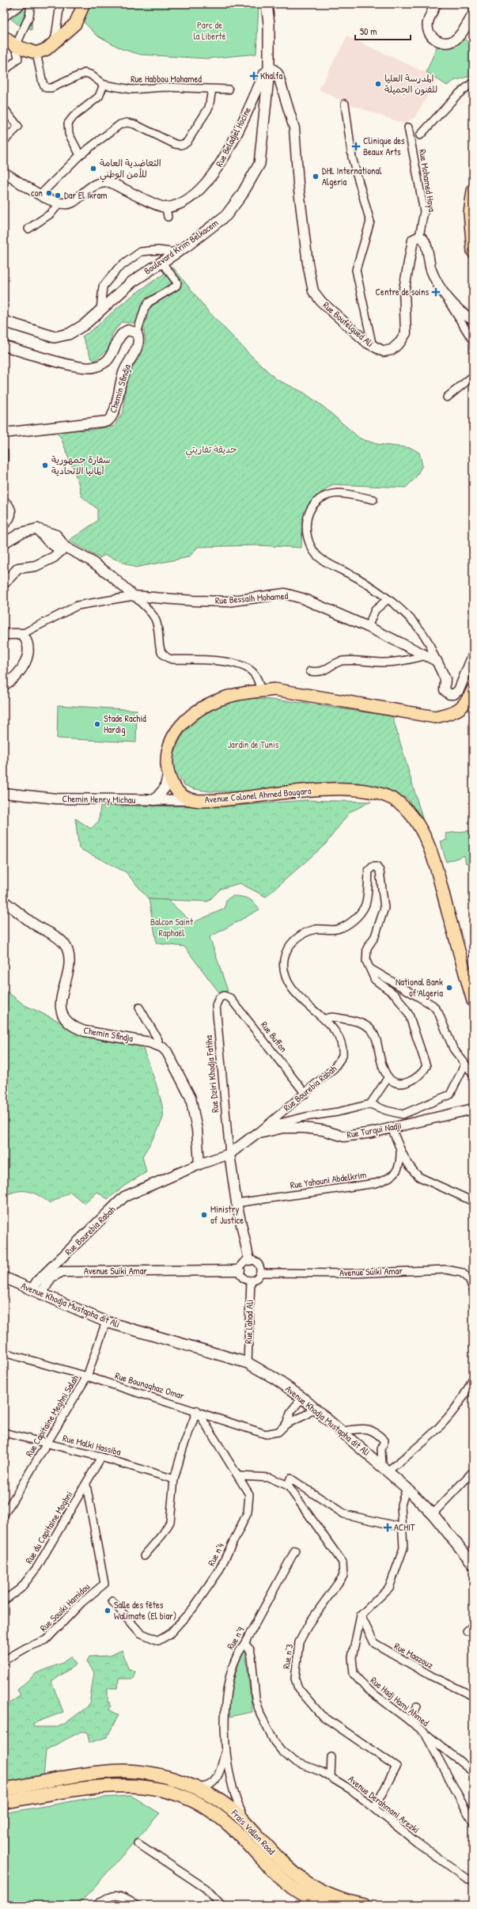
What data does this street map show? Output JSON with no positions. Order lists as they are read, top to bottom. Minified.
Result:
{"streets":{"highway":["Frais Vallon Road"],"main road":["Boulevard Krim Belkacem","Avenue Colonel Ahmed Bougara","Avenue Khodja Mustapha dit Ali"],"street":["Rue Habbou Mohamed","Rue Beladjel Hocine","Rue Mohamed Haya","Rue Boufelgued Ali","Chemin Sfindja","Rue Bessaih Mohamed","Chemin Henry Michau","Rue Buffon","Rue Dziri Khodja Fatiha","Rue Bourebia Rabah","Rue Turqui Nadji","Rue Yahouni Abdelkrim","Avenue Suiki Amar","Rue Lahad Ali","Rue Bounaghaz Omar","Rue Capitaine Meghni Salah","Rue Malki Hassiba","Rue du Capitaine Moghni","Rue n°4","Rue Souiki Hamidou","Rue n°9","Rue Maazouz","Rue n°3","Rue Hadj Hami Ahmed","Avenue Derahmani Arezki"]},"crossings":[["Rue Beladjel Hocine","Boulevard Krim Belkacem"],["Rue Beladjel Hocine","Rue Boufelgued Ali"],["Rue Mohamed Haya","Rue Boufelgued Ali"],["Boulevard Krim Belkacem","Rue Boufelgued Ali"],["Avenue Colonel Ahmed Bougara","Chemin Henry Michau"],["Rue Buffon","Rue Dziri Khodja Fatiha"],["Rue Buffon","Rue Bourebia Rabah"],["Rue Dziri Khodja Fatiha","Rue Bourebia Rabah"],["Rue Bourebia Rabah","Rue Turqui Nadji"],["Rue Bourebia Rabah","Avenue Suiki Amar"],["Rue Bourebia Rabah","Avenue Khodja Mustapha dit Ali"],["Avenue Suiki Amar","Rue Lahad Ali"],["Avenue Khodja Mustapha dit Ali","Rue Lahad Ali"],["Avenue Khodja Mustapha dit Ali","Rue Bounaghaz Omar"],["Avenue Khodja Mustapha dit Ali","Rue Capitaine Meghni Salah"],["Rue Bounaghaz Omar","Rue Capitaine Meghni Salah"],["Rue Bounaghaz Omar","Rue n°4"],["Rue Capitaine Meghni Salah","Rue Malki Hassiba"],["Rue Malki Hassiba","Rue du Capitaine Moghni"],["Rue du Capitaine Moghni","Rue Souiki Hamidou"],["Rue n°9","Avenue Derahmani Arezki"],["Rue n°9","Frais Vallon Road"],["Rue Maazouz","Rue Hadj Hami Ahmed"],["Rue n°3","Avenue Derahmani Arezki"]],"parks":["Parc de la Liberté","حديقة تفاريتي","Jardin de Tunis","Balcon Saint Raphaël"],"places":{"health":["Khalfa","Clinique des Beaux Arts","Centre de soins","ACHIT"],"other":["المدرسة العليا للفنون الجميلة","التعاضدية العامة للأمن الوطني","DHL International Algeria","con","Dar El Ikram","سفارة جمهورية ألمانيا الاتحادية","Stade Rachid Hardig","National Bank of Algeria","Ministry of Justice","Salle des fêtes Walimate (El biar)"]},"scale_bar":"50 m"}
